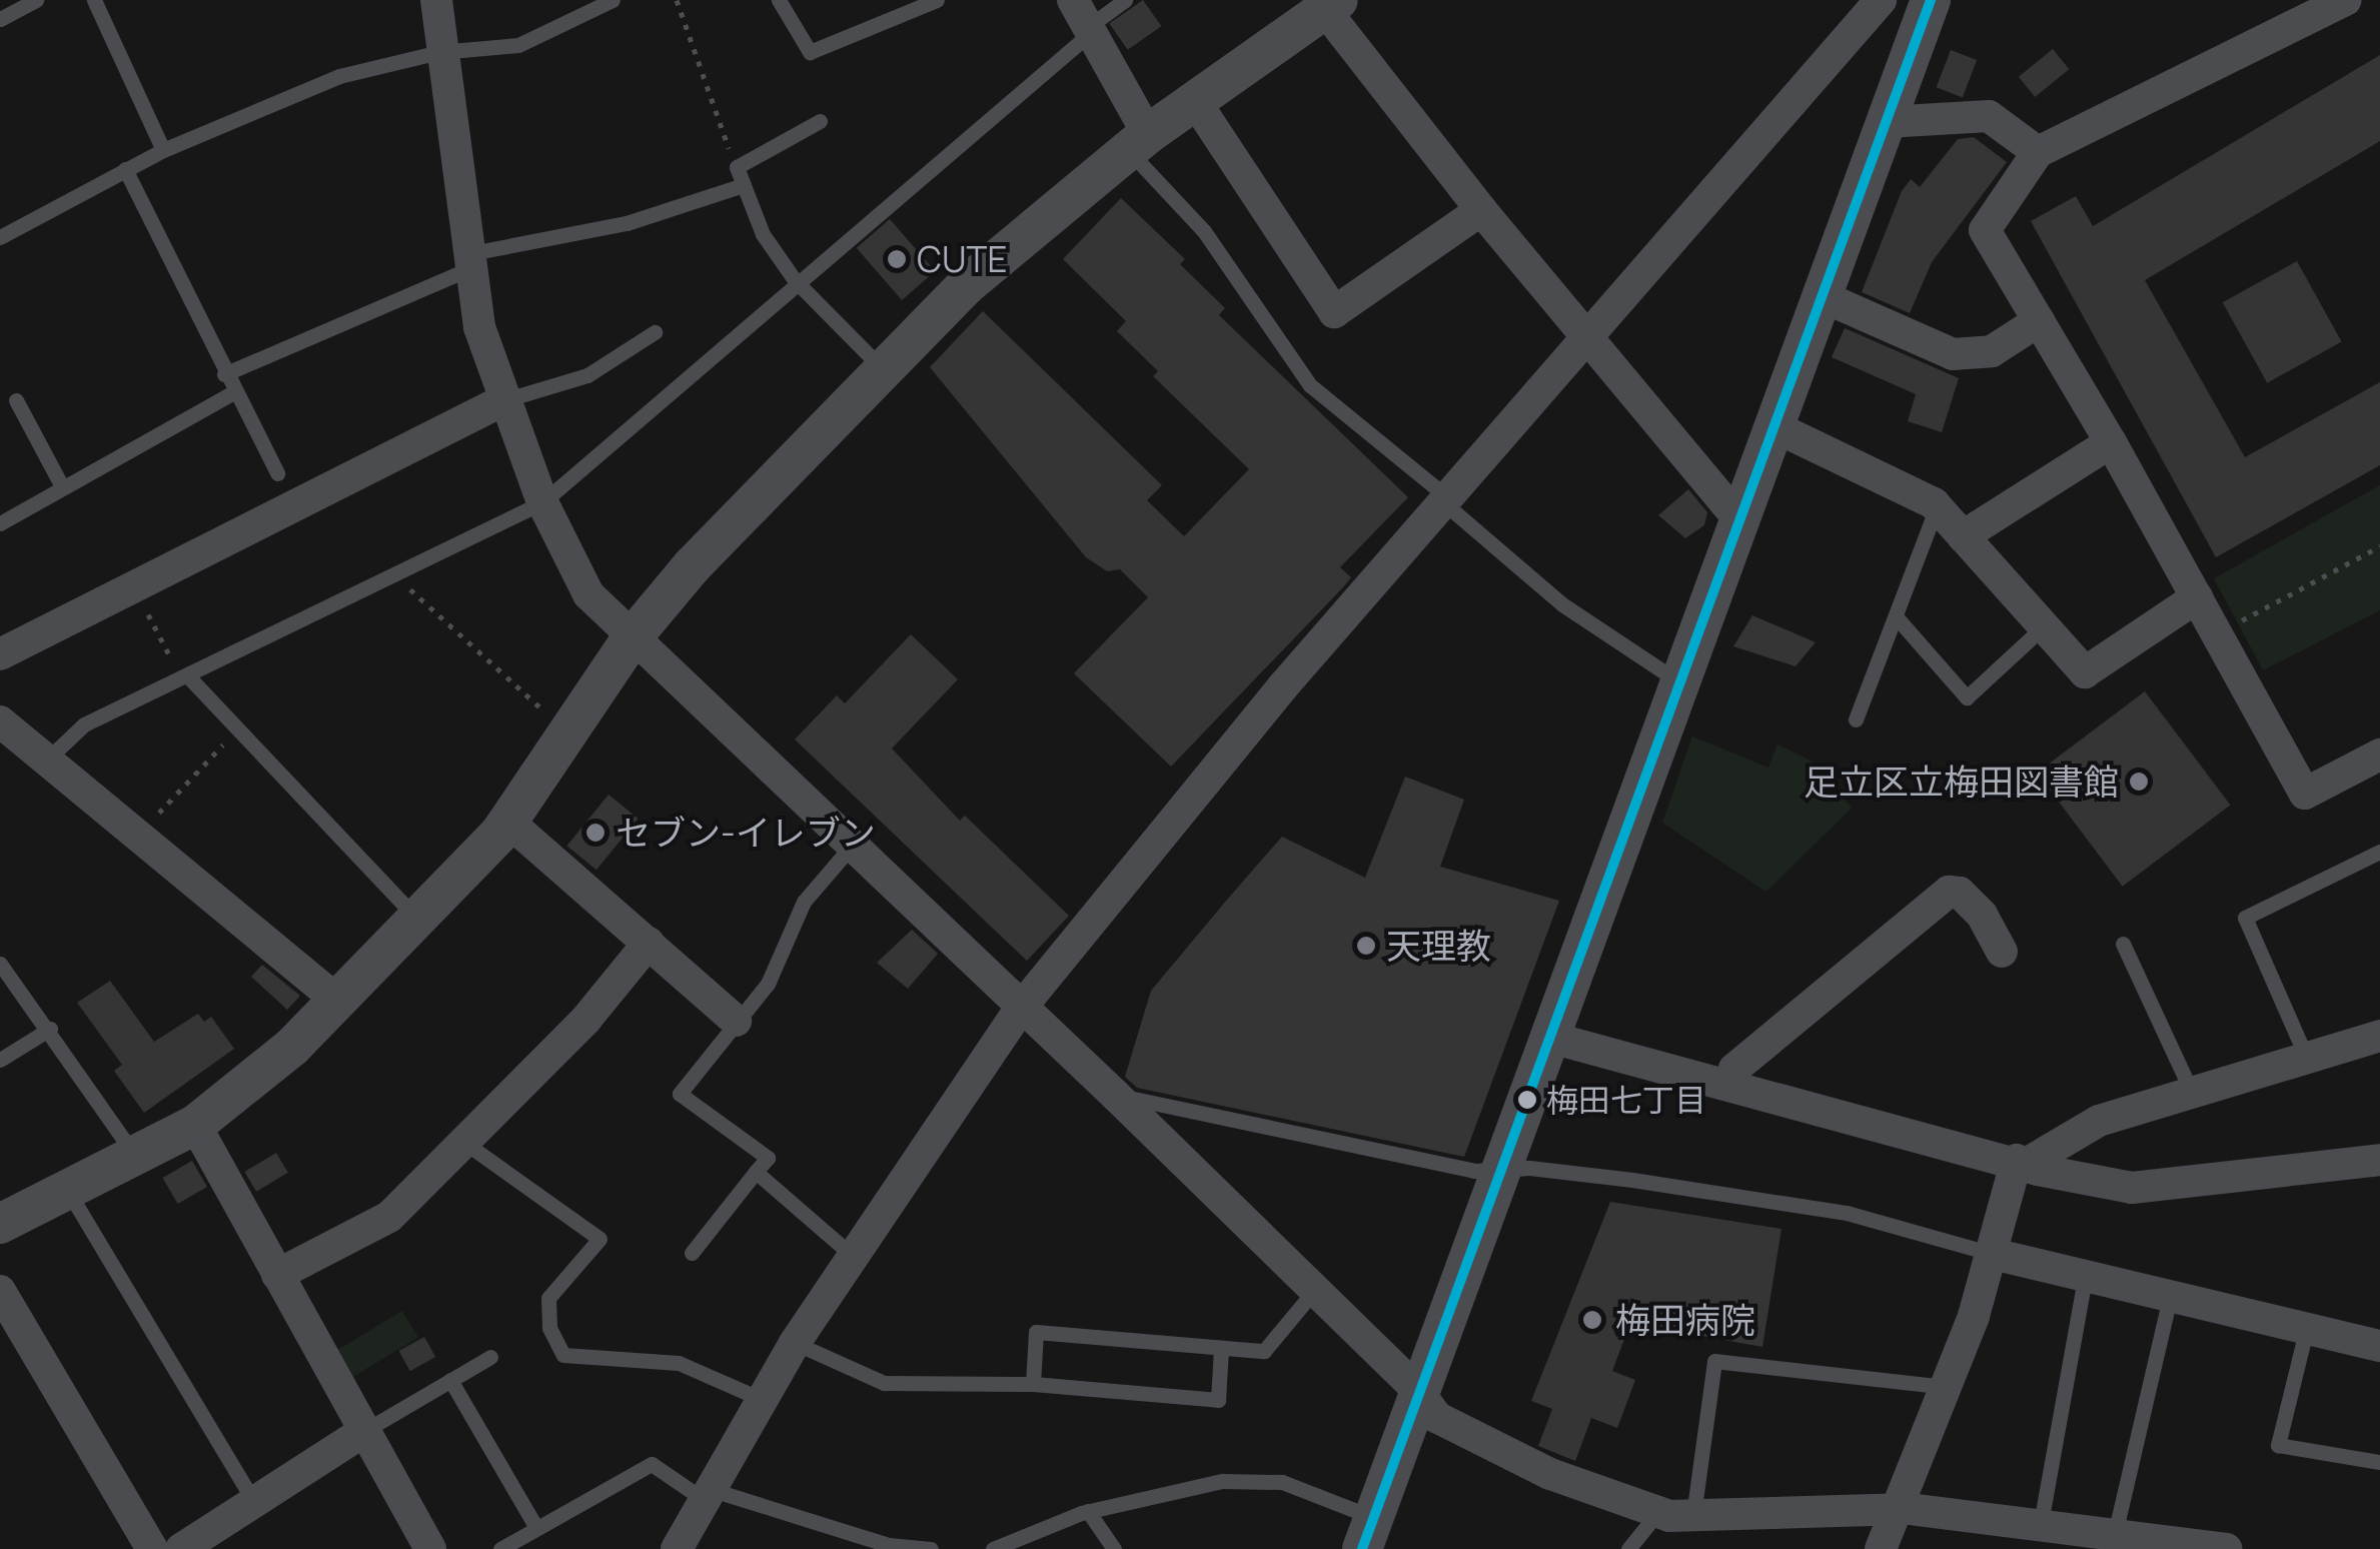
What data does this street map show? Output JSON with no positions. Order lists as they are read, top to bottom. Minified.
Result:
{"places":["CUTE","足立区立梅田図書館","セブン-イレブン","天理教","梅田七丁目","梅田病院"]}
